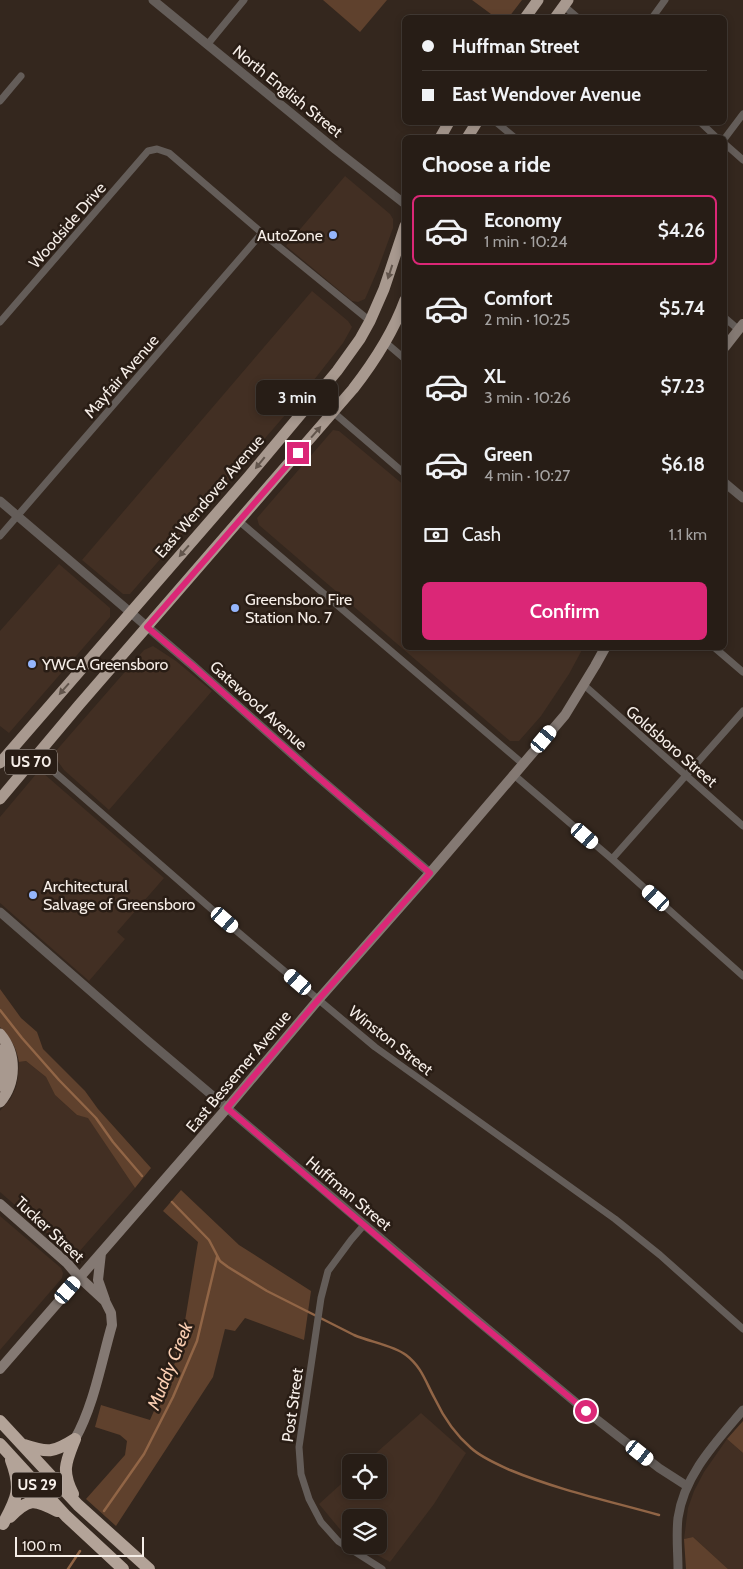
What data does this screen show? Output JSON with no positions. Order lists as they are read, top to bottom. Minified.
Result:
{"streets":{"highway":["East Wendover Avenue","US 70","US 29"],"main road":["East Bessemer Avenue","Tucker Street"],"street":["North English Street","Woodside Drive","Mayfair Avenue","Gatewood Avenue","Goldsboro Street","Winston Street","Huffman Street","Post Street"]},"crossings":[["Woodside Drive","Mayfair Avenue"],["Mayfair Avenue","Gatewood Avenue"],["East Wendover Avenue","Gatewood Avenue"],["Gatewood Avenue","US 70"],["Gatewood Avenue","East Bessemer Avenue"],["Goldsboro Street","East Bessemer Avenue"],["US 70","Winston Street"],["Winston Street","East Bessemer Avenue"],["East Bessemer Avenue","Huffman Street"],["East Bessemer Avenue","Tucker Street"],["Huffman Street","Post Street"]],"water":["Muddy Creek"],"places":["AutoZone","Greensboro Fire Station No. 7","YWCA Greensboro","Architectural Salvage of Greensboro"],"scale_bar":"100 m","page":{"banner":["Huffman Street","East Wendover Avenue"],"heading":"Choose a ride","list":[{"name":"Economy","note":"1 min · 10:24","value":"$4.26"},{"name":"Comfort","note":"2 min · 10:25","value":"$5.74"},{"name":"XL","note":"3 min · 10:26","value":"$7.23"},{"name":"Green","note":"4 min · 10:27","value":"$6.18"}],"bubble":"3 min","pay":["Cash","1.1 km"],"buttons":"Confirm","scale":"100 m"}}
